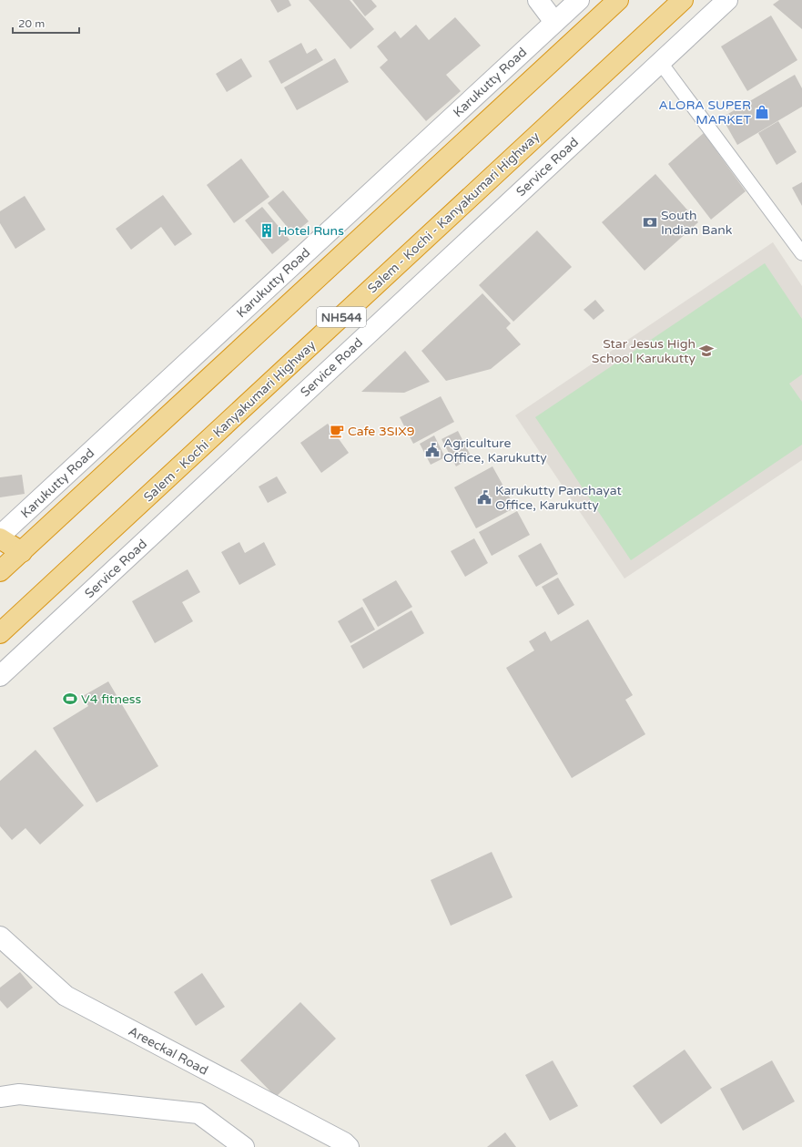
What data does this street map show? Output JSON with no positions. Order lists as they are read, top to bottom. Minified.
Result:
{"streets":{"highway":["Salem - Kochi - Kanyakumari Highway","NH544"],"street":["Karukutty Road","Service Road","Areeckal Road"]},"places":{"shop":["ALORA SUPER MARKET"],"bank":["South Indian Bank"],"building":["Hotel Runs"],"school or university":["Star Jesus High School Karukutty"],"cafe":["Cafe 3SIX9"],"public building":["Agriculture Office, Karukutty","Karukutty Panchayat Office, Karukutty"],"sports":["V4 fitness"]},"scale_bar":"20 m"}
